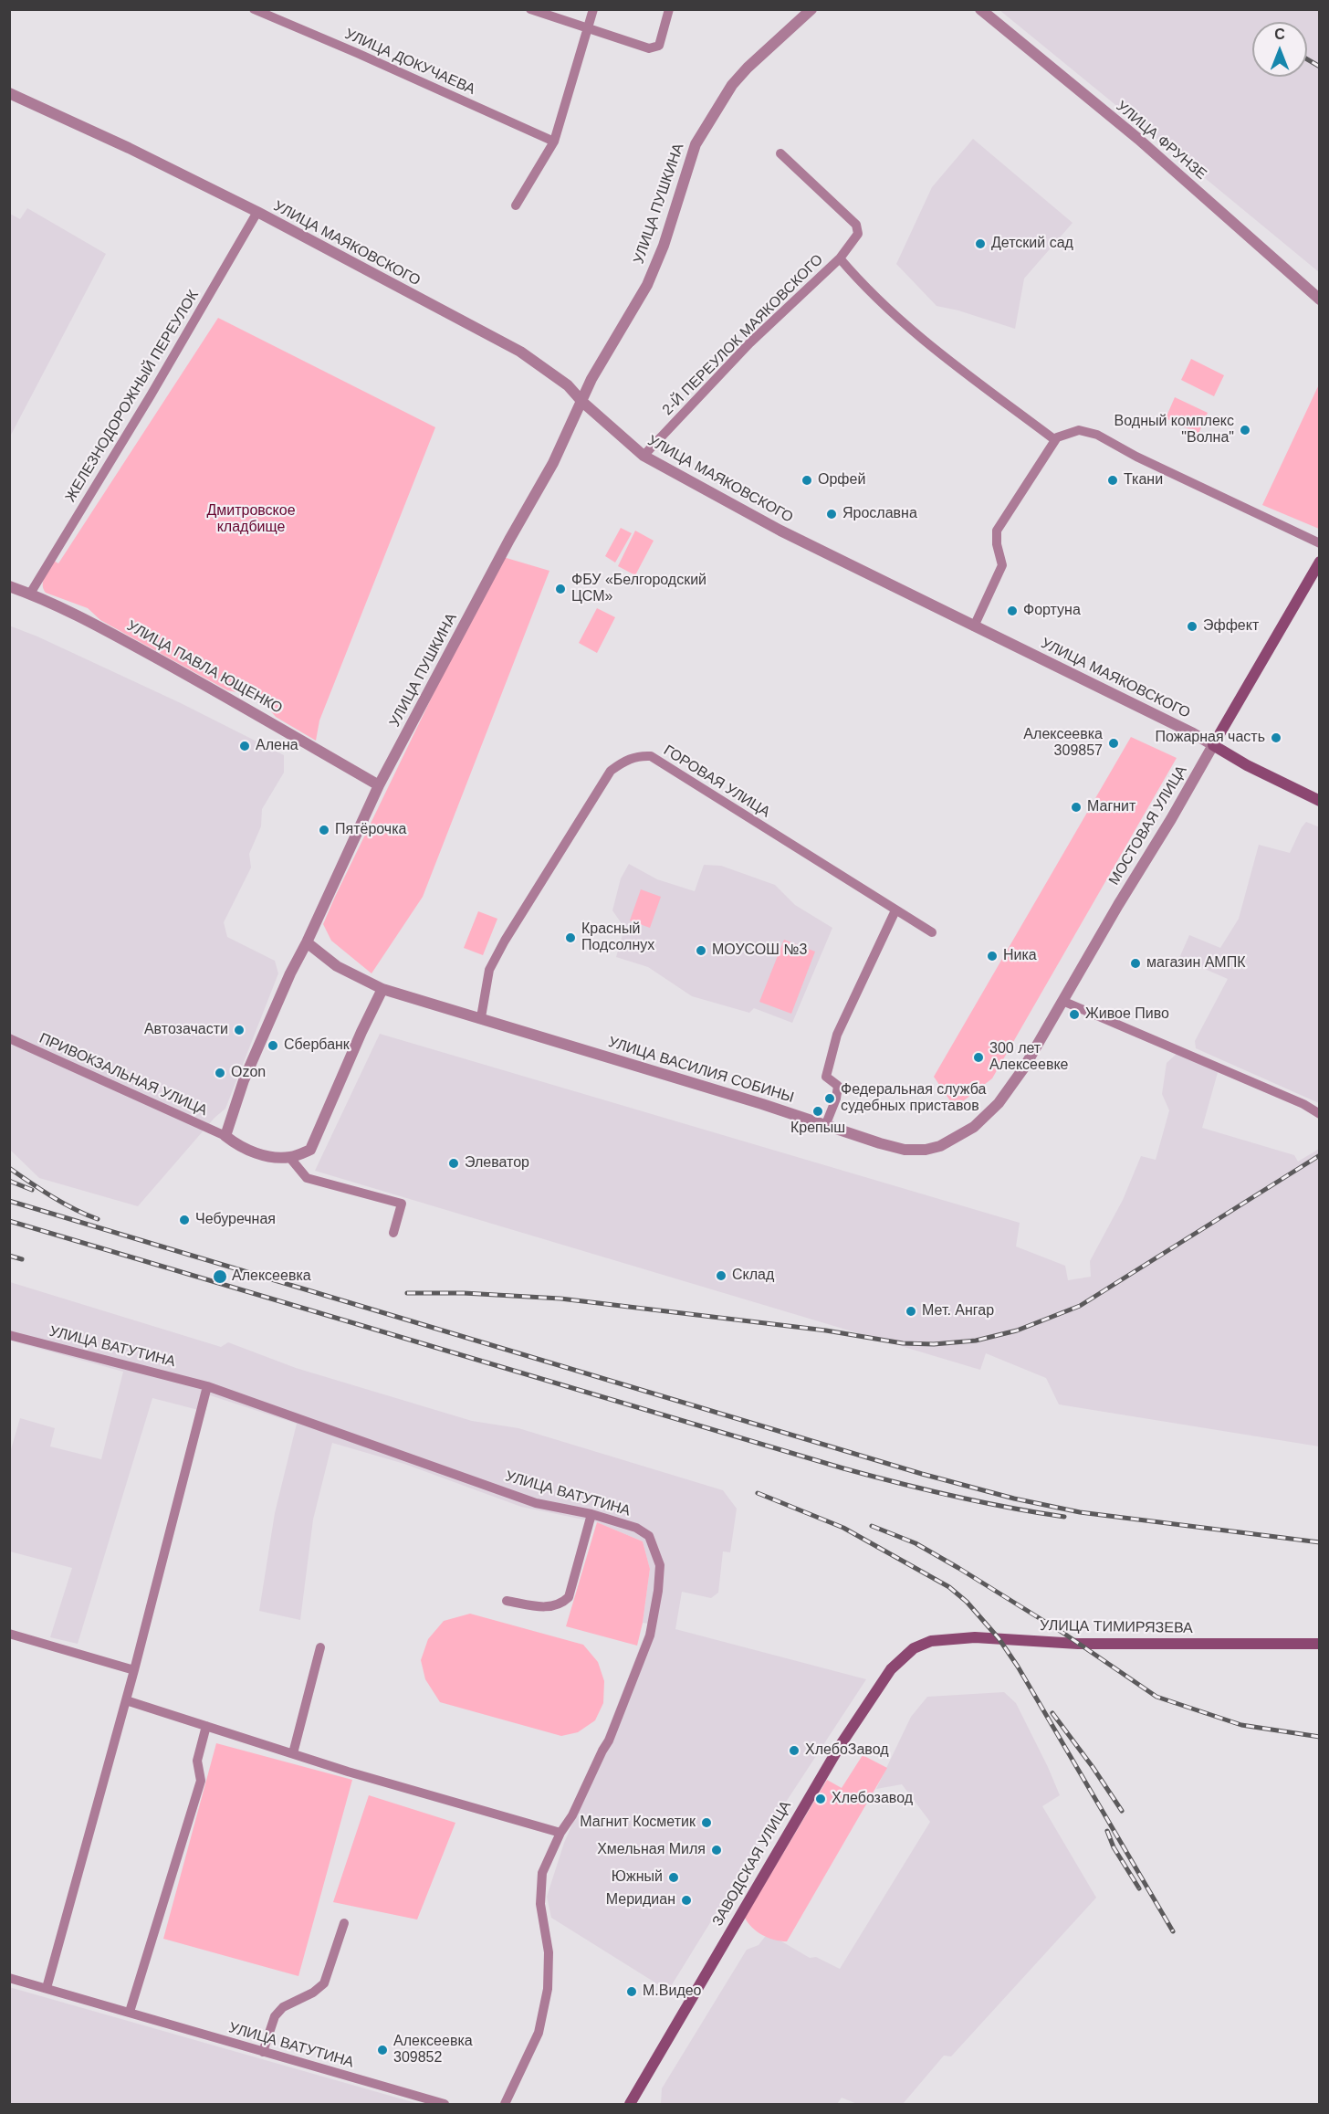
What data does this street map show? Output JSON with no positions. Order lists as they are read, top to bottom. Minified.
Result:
{"streets":{"main road":["УЛИЦА МАЯКОВСКОГО","МОСТОВАЯ УЛИЦА","УЛИЦА ТИМИРЯЗЕВА","ЗАВОДСКАЯ УЛИЦА"],"street":["УЛИЦА ДОКУЧАЕВА","УЛИЦА ФРУНЗЕ","УЛИЦА ПУШКИНА","2-Й ПЕРЕУЛОК МАЯКОВСКОГО","ЖЕЛЕЗНОДОРОЖНЫЙ ПЕРЕУЛОК","УЛИЦА ПАВЛА ЮЩЕНКО","ГОРОВАЯ УЛИЦА","УЛИЦА ВАСИЛИЯ СОБИНЫ","ПРИВОКЗАЛЬНАЯ УЛИЦА","УЛИЦА ВАТУТИНА"]},"crossings":[["УЛИЦА ПУШКИНА","УЛИЦА МАЯКОВСКОГО"],["УЛИЦА ПУШКИНА","УЛИЦА ПАВЛА ЮЩЕНКО"],["УЛИЦА ПУШКИНА","УЛИЦА ВАСИЛИЯ СОБИНЫ"],["УЛИЦА ПУШКИНА","ПРИВОКЗАЛЬНАЯ УЛИЦА"],["УЛИЦА МАЯКОВСКОГО","2-Й ПЕРЕУЛОК МАЯКОВСКОГО"],["УЛИЦА МАЯКОВСКОГО","ЖЕЛЕЗНОДОРОЖНЫЙ ПЕРЕУЛОК"],["УЛИЦА МАЯКОВСКОГО","МОСТОВАЯ УЛИЦА"],["ЖЕЛЕЗНОДОРОЖНЫЙ ПЕРЕУЛОК","УЛИЦА ПАВЛА ЮЩЕНКО"],["ГОРОВАЯ УЛИЦА","УЛИЦА ВАСИЛИЯ СОБИНЫ"],["МОСТОВАЯ УЛИЦА","УЛИЦА ВАСИЛИЯ СОБИНЫ"],["УЛИЦА ТИМИРЯЗЕВА","ЗАВОДСКАЯ УЛИЦА"]],"parks":["Дмитровское кладбище"],"places":["Детский сад","Водный комплекс \"Волна\"","Орфей","Ткани","Ярославна","ФБУ «Белгородский ЦСМ»","Фортуна","Эффект","Пожарная часть","Алексеевка 309857","Алена","Магнит","Пятёрочка","Красный Подсолнух","МОУСОШ №3","Ника","магазин АМПК","Живое Пиво","Автозачасти","Сбербанк","300 лет Алексеевке","Ozon","Федеральная служба судебных приставов","Крепыш","Элеватор","Чебуречная","Склад","Алексеевка","Мет. Ангар","ХлебоЗавод","Хлебозавод","Магнит Косметик","Хмельная Миля","Южный","Меридиан","М.Видео","Алексеевка 309852"],"north":"top"}
